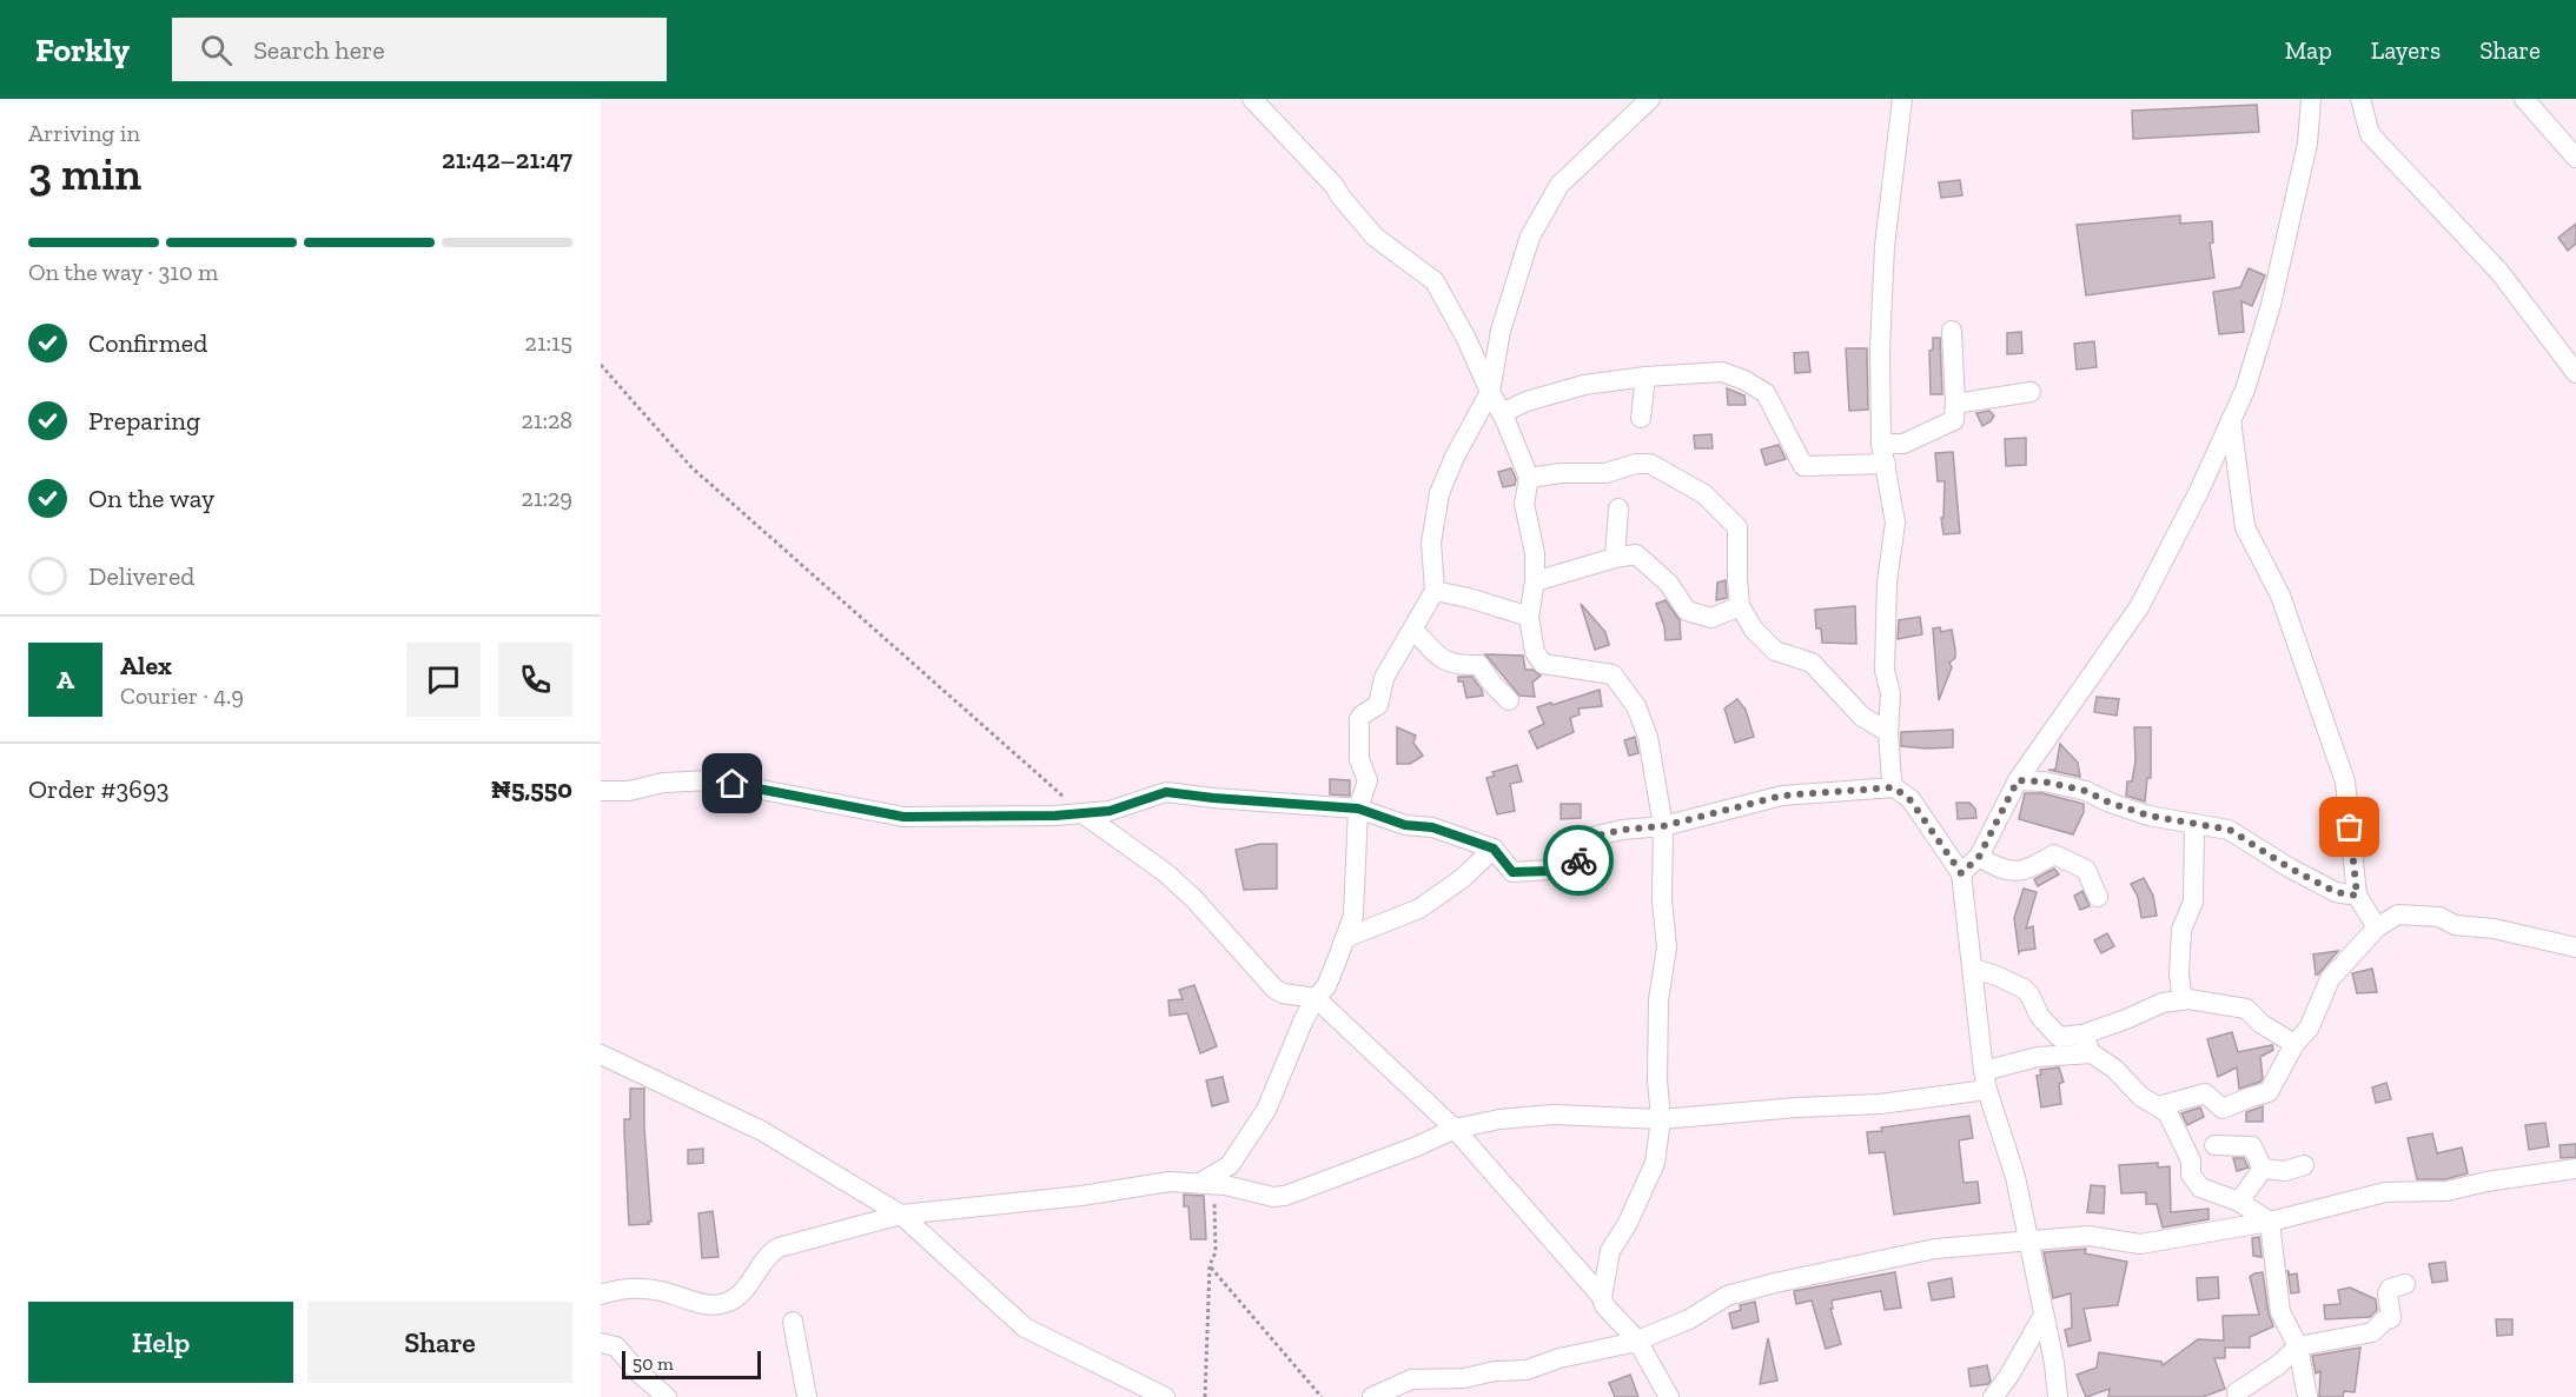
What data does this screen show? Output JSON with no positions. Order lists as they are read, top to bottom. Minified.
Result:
{"scale_bar":"50 m","page":{"header":"Forkly","search":"Search here","nav":["Map","Layers","Share"],"heading":["3 min","Arriving in","21:42–21:47"],"panel":["Alex","Courier · 4.9","Order #3693","₦5,550"],"bar":"On the way · 310 m","list":[["Confirmed","21:15"],["Preparing","21:28"],["On the way","21:29"],"Delivered"],"round":"A","buttons":["Help","Share"],"scale":"50 m"}}
